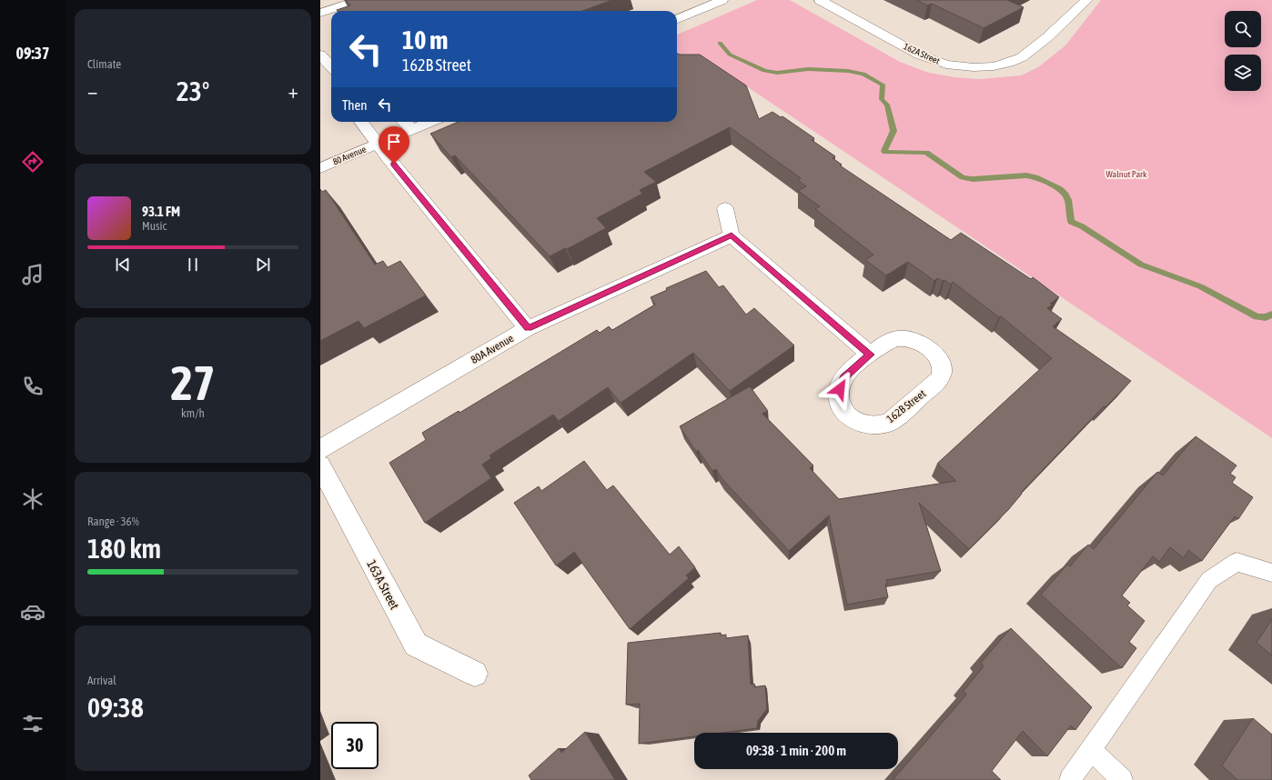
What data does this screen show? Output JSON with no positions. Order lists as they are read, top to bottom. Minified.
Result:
{"streets":{"street":["162A Street","80 Avenue","80A Avenue","162B Street","163A Street"]},"parks":["Walnut Park"],"page":{"tabs":"09:37","tile":["Climate",["27","km/h"],["Range · 36%","180 km"],["Arrival","09:38"]],"turn":["10 m","162B Street"],"heat":["−","23°","+"],"then":"Then","song":["93.1 FM","Music"],"limit":"30","trip":"09:38 · 1 min · 200 m"}}
